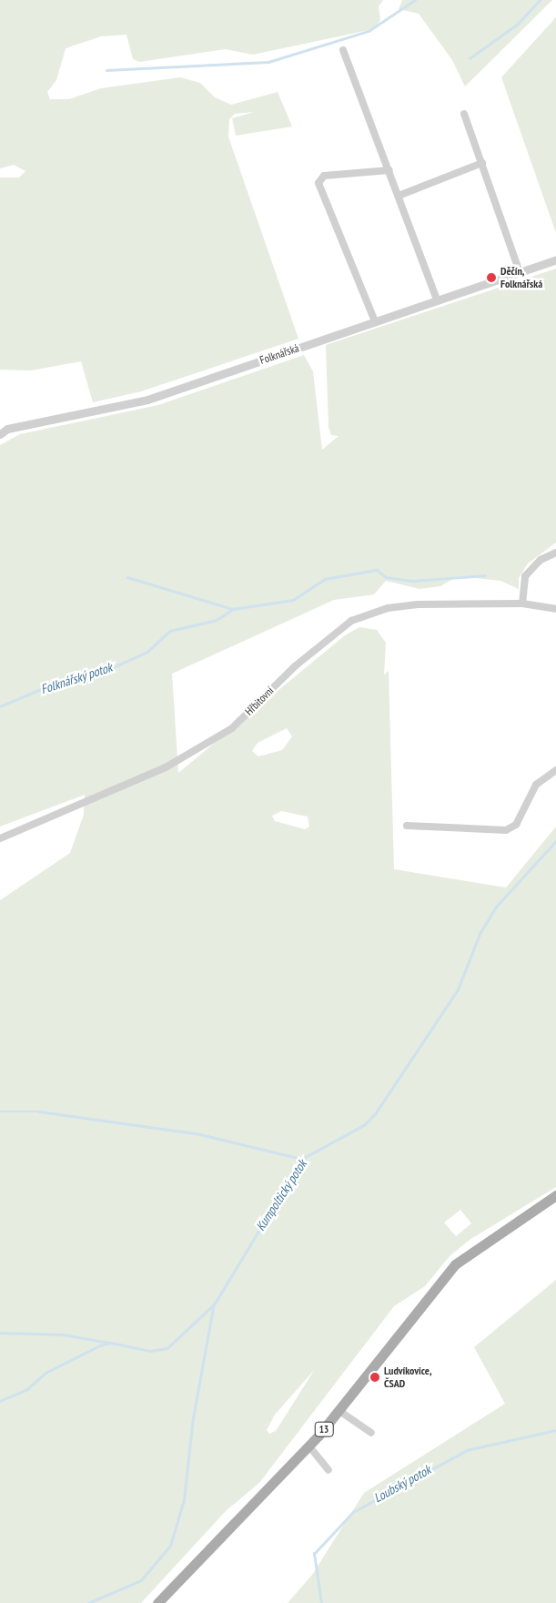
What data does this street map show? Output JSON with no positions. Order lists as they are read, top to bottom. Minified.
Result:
{"streets":{"main road":["13"],"street":["Folknářská","Hřbitovní"]},"water":["Folknářský potok","Kumpoltický potok","Loubský potok"],"places":["Děčín, Folknářská","Ludvíkovice, ČSAD"]}
